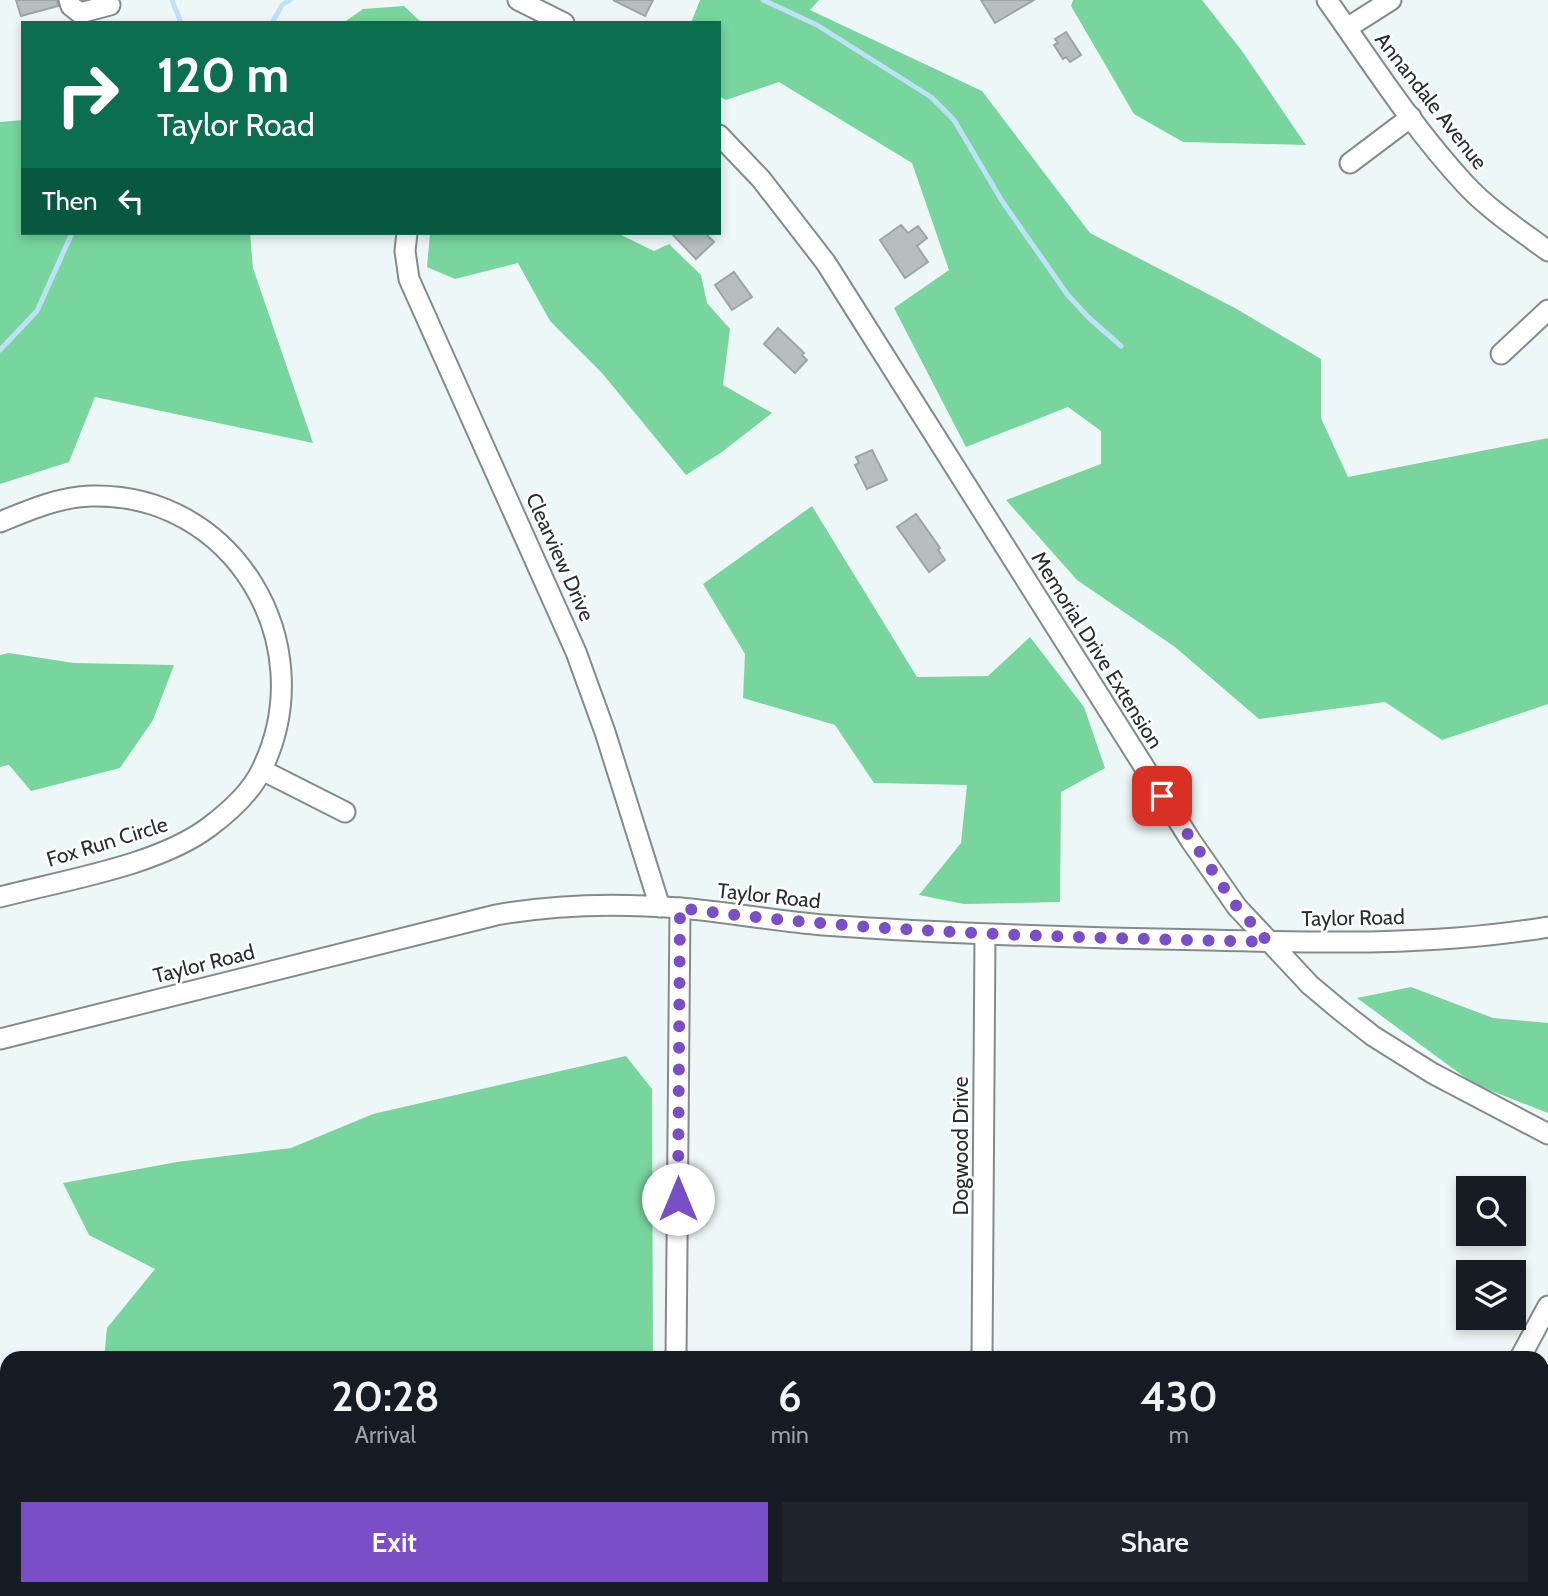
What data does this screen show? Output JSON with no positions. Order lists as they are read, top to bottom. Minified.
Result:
{"streets":{"street":["Annandale Avenue","Clearview Drive","Memorial Drive Extension","Fox Run Circle","Taylor Road","Dogwood Drive"]},"crossings":[["Clearview Drive","Taylor Road"],["Memorial Drive Extension","Taylor Road"],["Taylor Road","Dogwood Drive"]],"page":{"turn":["120 m","Taylor Road"],"then":"Then","eta":["20:28","Arrival","6","min","430","m"],"buttons":["Exit","Share"]}}
